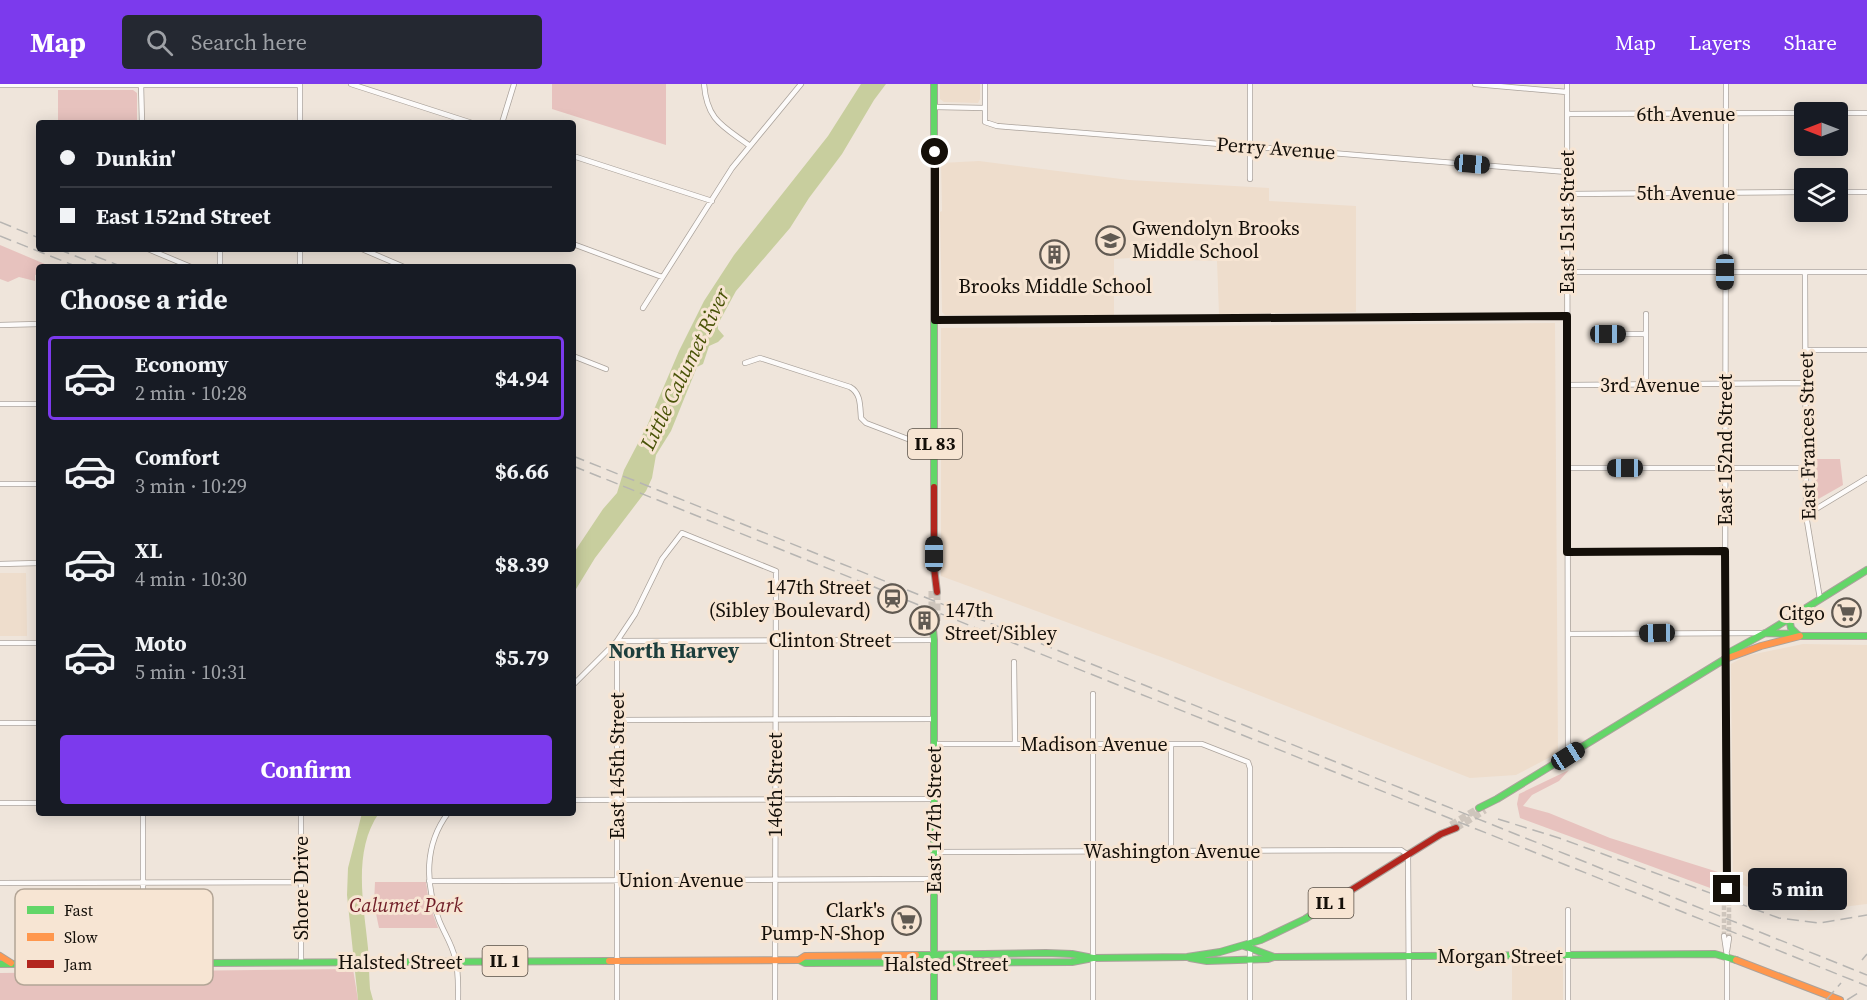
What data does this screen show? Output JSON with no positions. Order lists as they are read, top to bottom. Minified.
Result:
{"streets":{"main road":["IL 83","East 147th Street","IL 1","Morgan Street","Halsted Street"],"street":["6th Avenue","Perry Avenue","5th Avenue","East 151st Street","3rd Avenue","East Frances Street","East 152nd Street","Clinton Street","Madison Avenue","East 145th Street","146th Street","Washington Avenue","Union Avenue","Shore Drive"]},"crossings":[["6th Avenue","East 151st Street"],["6th Avenue","East 152nd Street"],["Perry Avenue","East 151st Street"],["5th Avenue","East 151st Street"],["5th Avenue","East 152nd Street"],["East 151st Street","3rd Avenue"],["3rd Avenue","East Frances Street"],["3rd Avenue","East 152nd Street"],["Clinton Street","East 145th Street"],["Clinton Street","146th Street"],["Clinton Street","East 147th Street"],["Madison Avenue","East 147th Street"],["Madison Avenue","Washington Avenue"],["East 145th Street","146th Street"],["East 145th Street","Union Avenue"],["East 145th Street","Halsted Street"],["146th Street","Union Avenue"],["146th Street","Halsted Street"],["East 147th Street","Washington Avenue"],["East 147th Street","Union Avenue"],["East 147th Street","Halsted Street"],["Washington Avenue","Halsted Street"],["Shore Drive","Halsted Street"],["Morgan Street","Halsted Street"]],"districts":["North Harvey"],"water":["Little Calumet River"],"parks":["Calumet Park"],"places":{"school or university":["Gwendolyn Brooks Middle School"],"building":["Brooks Middle School","147th Street/Sibley"],"station":["147th Street (Sibley Boulevard)"],"supermarket":["Citgo","Clark's Pump-N-Shop"]},"legend":["Fast","Slow","Jam"],"north":"left","page":{"header":"Map","search":"Search here","nav":["Map","Layers","Share"],"banner":["Dunkin'","East 152nd Street"],"heading":"Choose a ride","list":[{"name":"Economy","note":"2 min · 10:28","value":"$4.94"},{"name":"Comfort","note":"3 min · 10:29","value":"$6.66"},{"name":"XL","note":"4 min · 10:30","value":"$8.39"},{"name":"Moto","note":"5 min · 10:31","value":"$5.79"}],"buttons":"Confirm","bubble":"5 min"}}
